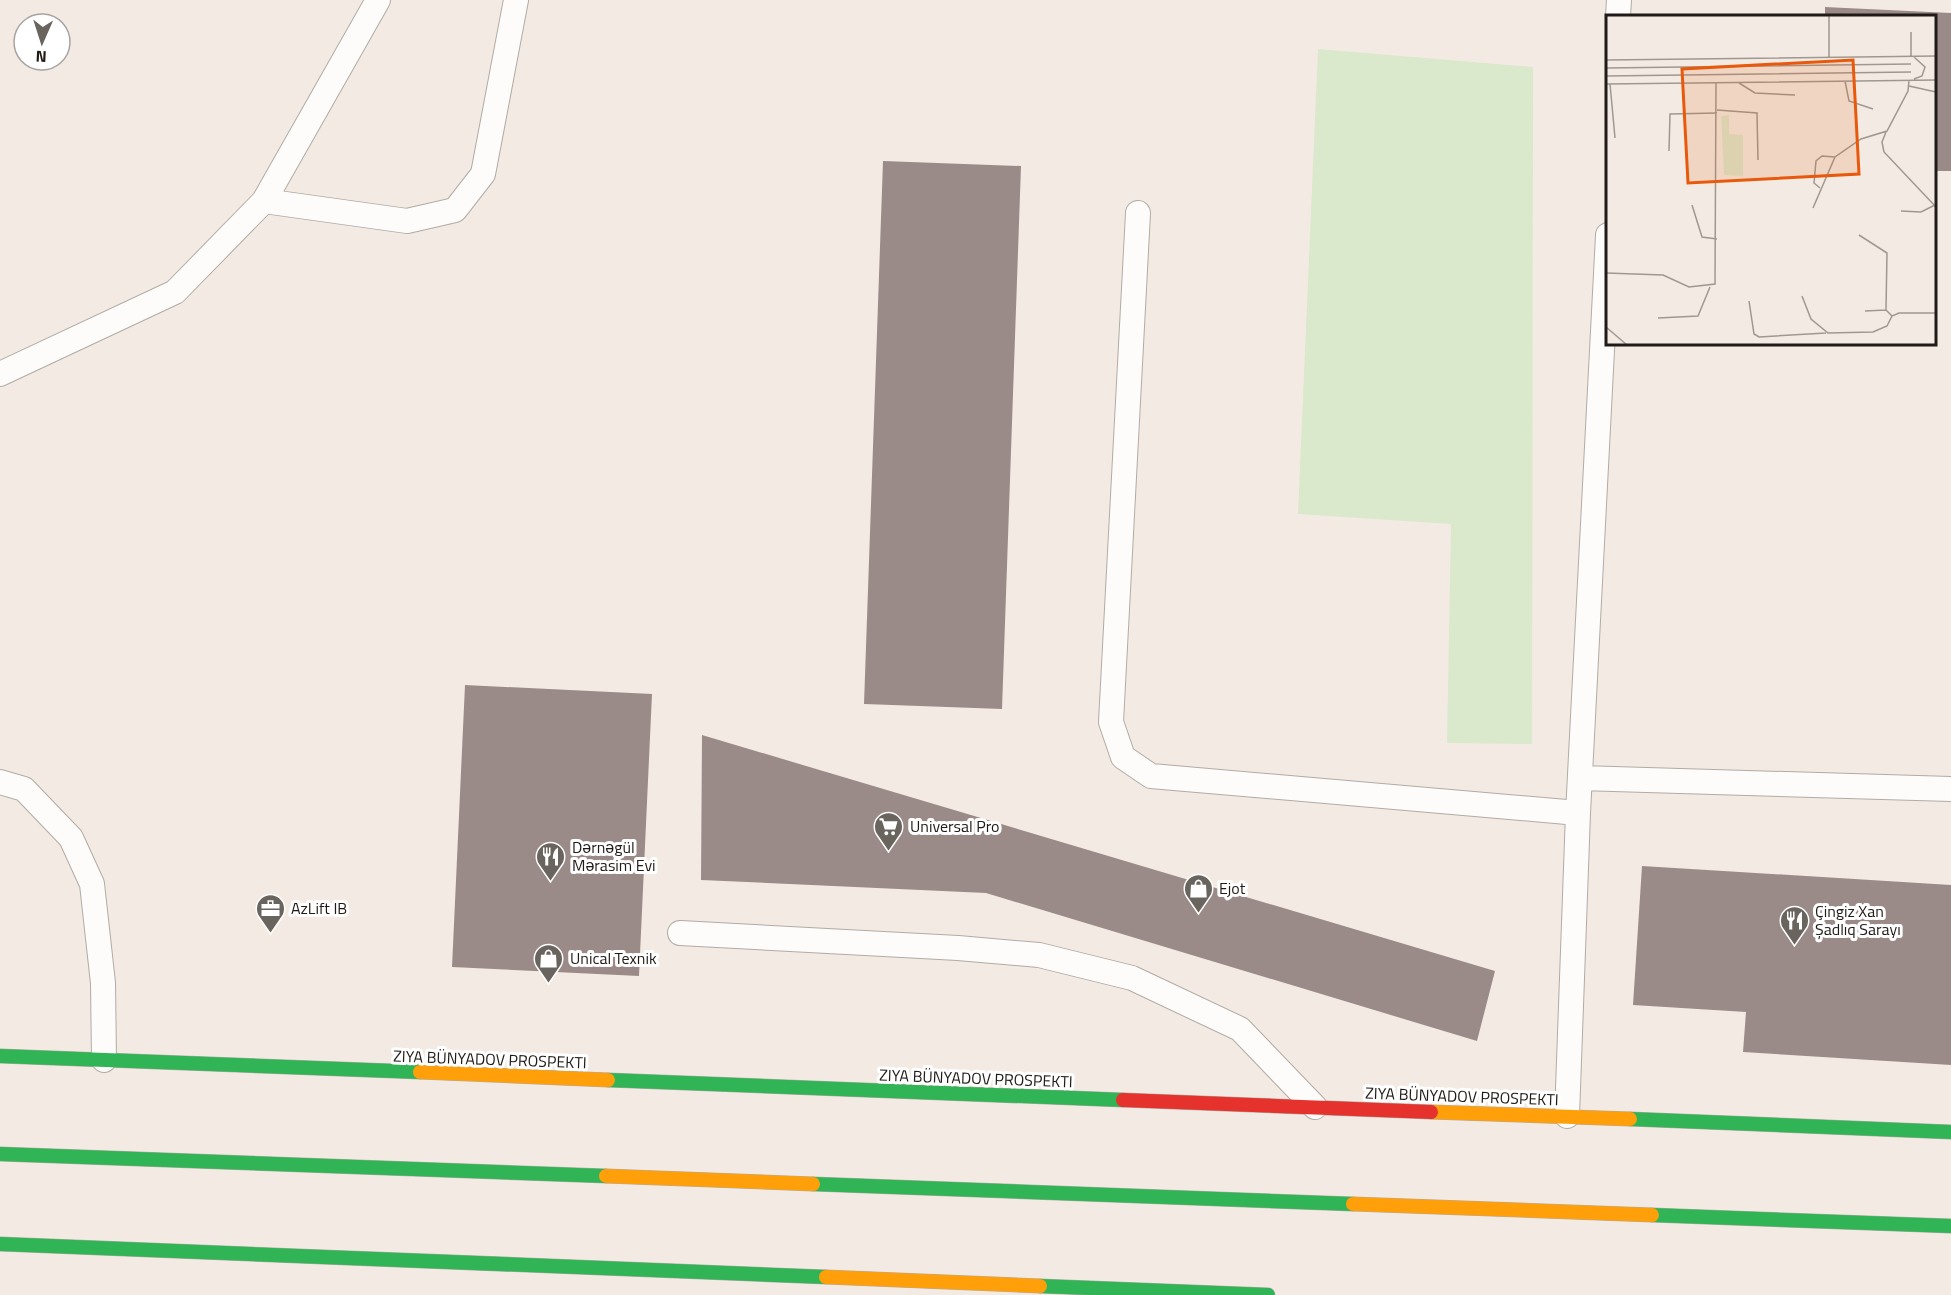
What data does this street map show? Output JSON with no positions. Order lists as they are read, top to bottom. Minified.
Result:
{"streets":{"main road":["ZIYA BÜNYADOV PROSPEKTI"]},"places":{"supermarket":["Universal Pro"],"restaurant":["Dərnəgül Mərasim Evi","Çingiz Xan Şadlıq Sarayı"],"shop":["Ejot","Unical Texnik"],"office":["AzLift IB"]},"north":"bottom"}
